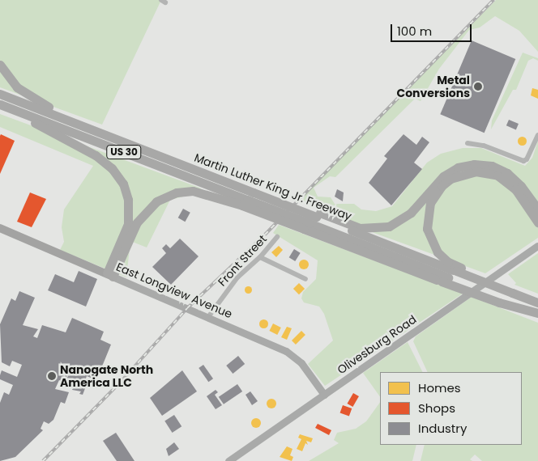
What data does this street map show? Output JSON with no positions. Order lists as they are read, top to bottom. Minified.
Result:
{"streets":{"highway":["US 30","Martin Luther King Jr. Freeway"],"main road":["East Longview Avenue","Olivesburg Road"],"street":["Front Street"]},"crossings":[["Front Street","East Longview Avenue"],["East Longview Avenue","Olivesburg Road"]],"places":["Metal Conversions","Nanogate North America LLC"],"legend":["Homes","Shops","Industry"],"scale_bar":"100 m"}
